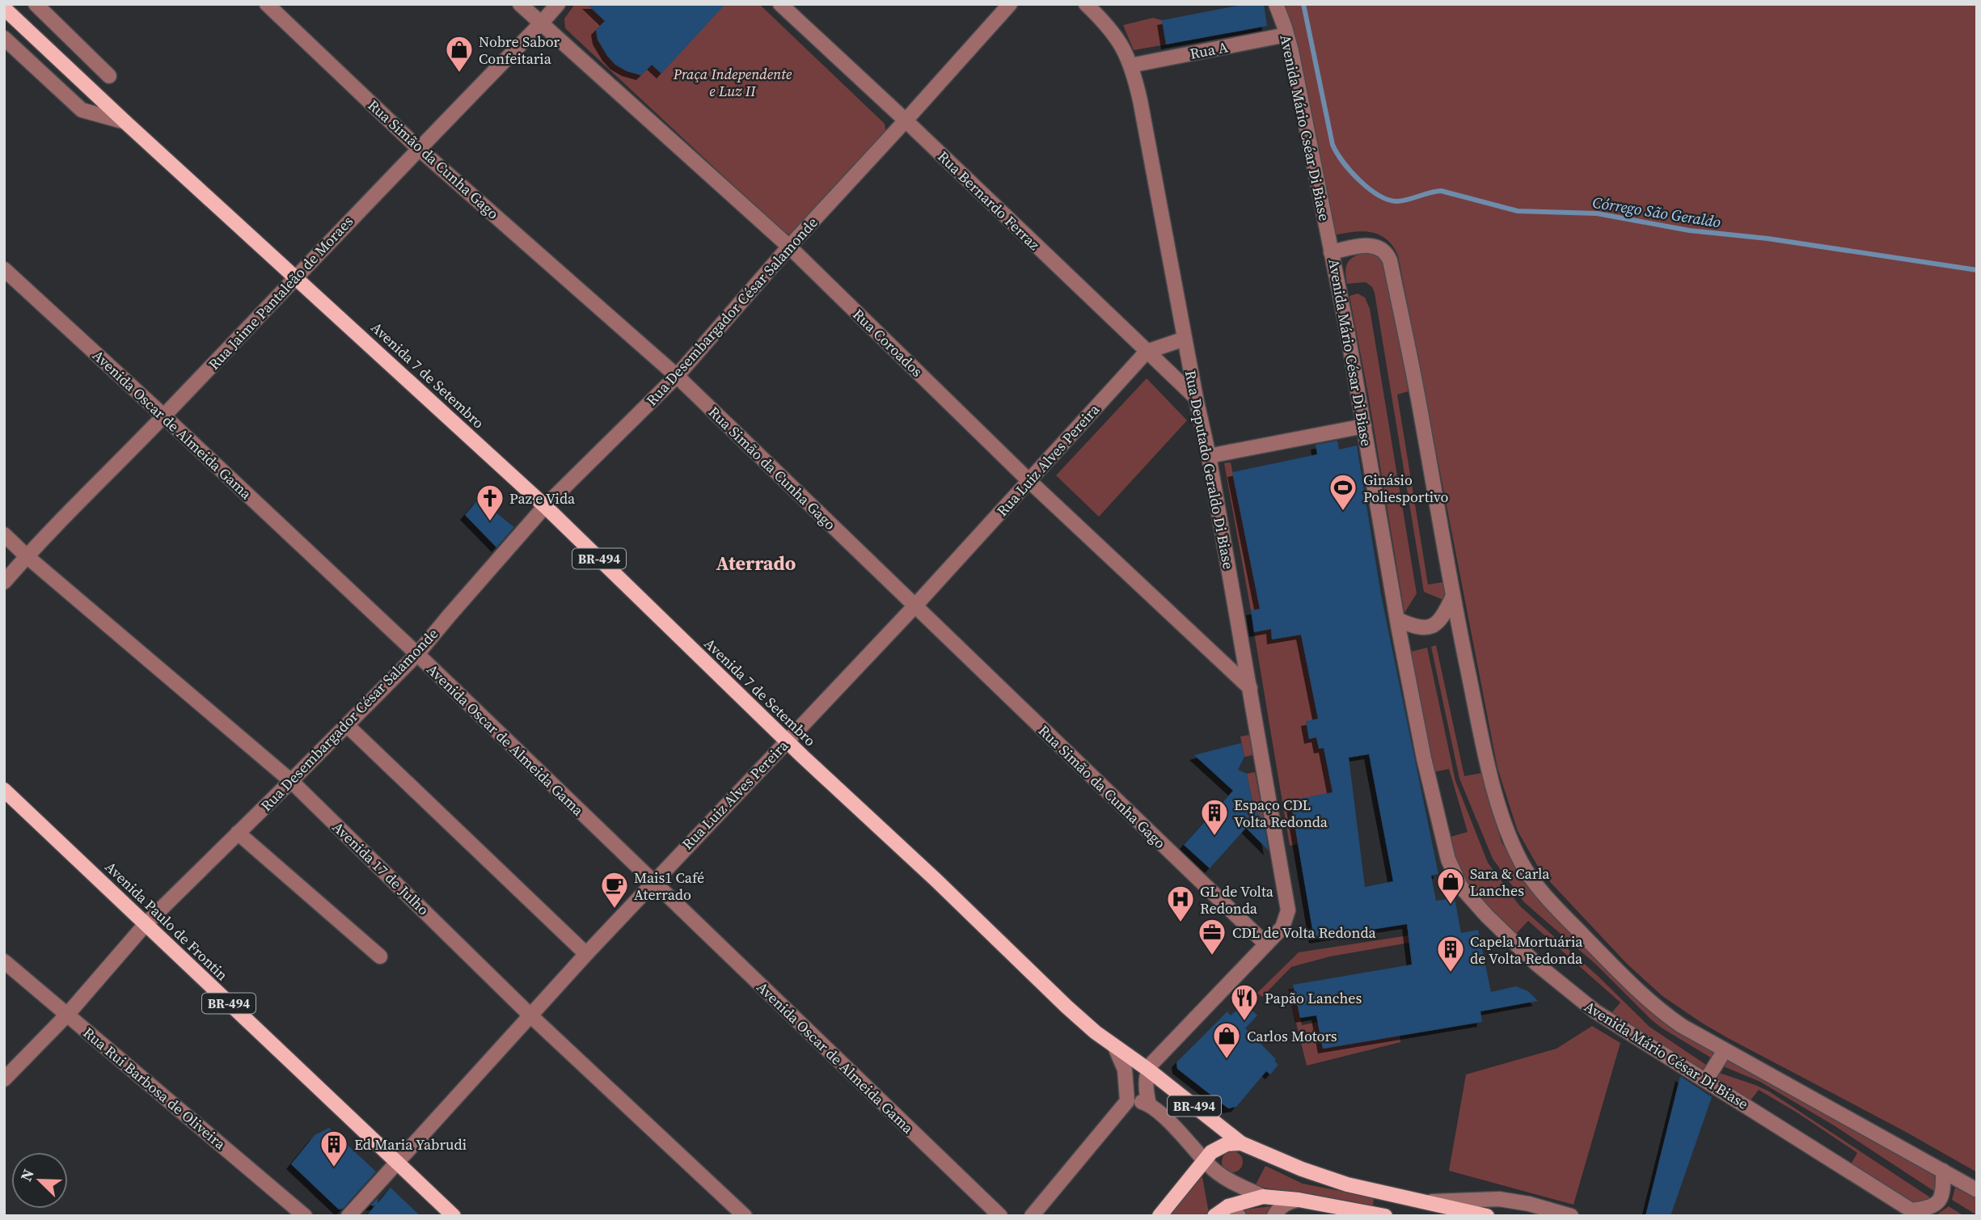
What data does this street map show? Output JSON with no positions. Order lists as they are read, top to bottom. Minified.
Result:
{"streets":{"main road":["Avenida 7 de Setembro","BR-494","Avenida Paulo de Frontin"],"street":["Rua A","Avenida Mário Cséar Di Biase","Rua Simão da Cunha Gago","Rua Bernardo Ferraz","Rua Jaime Pantaleão de Moraes","Rua Desembargador César Salamonde","Rua Coroados","Avenida Mário César Di Biase","Avenida Oscar de Almeida Gama","Rua Luiz Alves Pereira","Rua Deputado Geraldo Di Biase","Avenida 17 de Julho","Rua Rui Barbosa de Oliveira"]},"crossings":[["Rua A","Avenida Mário Cséar Di Biase"],["Rua A","Rua Deputado Geraldo Di Biase"],["Avenida Mário Cséar Di Biase","Avenida Mário César Di Biase"],["Rua Simão da Cunha Gago","Rua Jaime Pantaleão de Moraes"],["Rua Simão da Cunha Gago","Rua Desembargador César Salamonde"],["Rua Simão da Cunha Gago","Rua Luiz Alves Pereira"],["Rua Simão da Cunha Gago","Rua Deputado Geraldo Di Biase"],["Rua Bernardo Ferraz","Rua Desembargador César Salamonde"],["Rua Bernardo Ferraz","Rua Luiz Alves Pereira"],["Rua Bernardo Ferraz","Rua Deputado Geraldo Di Biase"],["Rua Jaime Pantaleão de Moraes","Rua Coroados"],["Rua Jaime Pantaleão de Moraes","Avenida 7 de Setembro"],["Rua Jaime Pantaleão de Moraes","Avenida Oscar de Almeida Gama"],["Rua Jaime Pantaleão de Moraes","Avenida 17 de Julho"],["Rua Desembargador César Salamonde","Rua Coroados"],["Rua Desembargador César Salamonde","Avenida 7 de Setembro"],["Rua Desembargador César Salamonde","Avenida Oscar de Almeida Gama"],["Rua Desembargador César Salamonde","Avenida 17 de Julho"],["Rua Desembargador César Salamonde","Avenida Paulo de Frontin"],["Rua Desembargador César Salamonde","Rua Rui Barbosa de Oliveira"],["Rua Coroados","Rua Luiz Alves Pereira"],["Rua Coroados","Rua Deputado Geraldo Di Biase"],["Avenida 7 de Setembro","Rua Luiz Alves Pereira"],["Avenida 7 de Setembro","Rua Deputado Geraldo Di Biase"],["Avenida Oscar de Almeida Gama","Rua Luiz Alves Pereira"],["Rua Luiz Alves Pereira","Avenida 17 de Julho"],["Rua Luiz Alves Pereira","Avenida Paulo de Frontin"]],"districts":["Aterrado"],"water":["Córrego São Geraldo"],"parks":["Praça Independente e Luz II"],"places":{"shop":["Nobre Sabor Confeitaria","Sara & Carla Lanches","Carlos Motors"],"sports":["Ginásio Poliesportivo"],"church":["Paz e Vida"],"building":["Espaço CDL Volta Redonda","Capela Mortuária de Volta Redonda","Ed Maria Yabrudi"],"cafe":["Mais1 Café Aterrado"],"hospital":["GL de Volta Redonda"],"office":["CDL de Volta Redonda"],"restaurant":["Papão Lanches"]},"north":"top left"}
